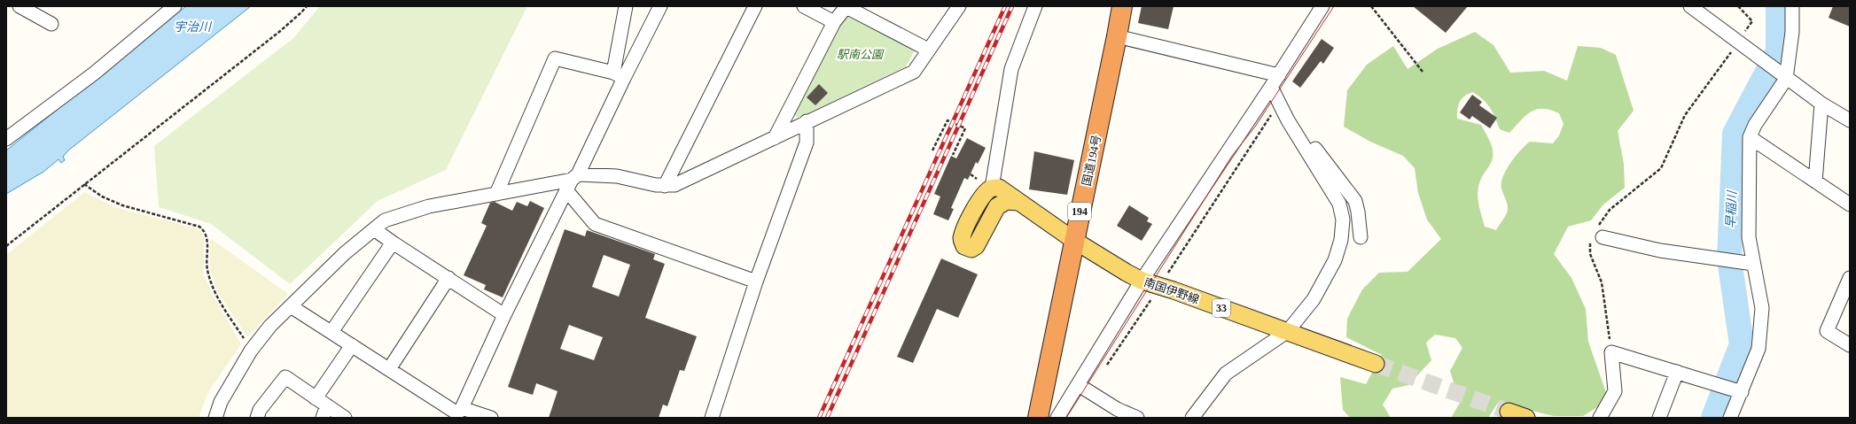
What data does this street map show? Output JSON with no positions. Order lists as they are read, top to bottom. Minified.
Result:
{"streets":{"highway":["国道194号","194"],"main road":["南国伊野線","33"]},"crossings":[["国道194号","南国伊野線"]],"water":["宇治川","早稲川"],"parks":["駅南公園"]}
